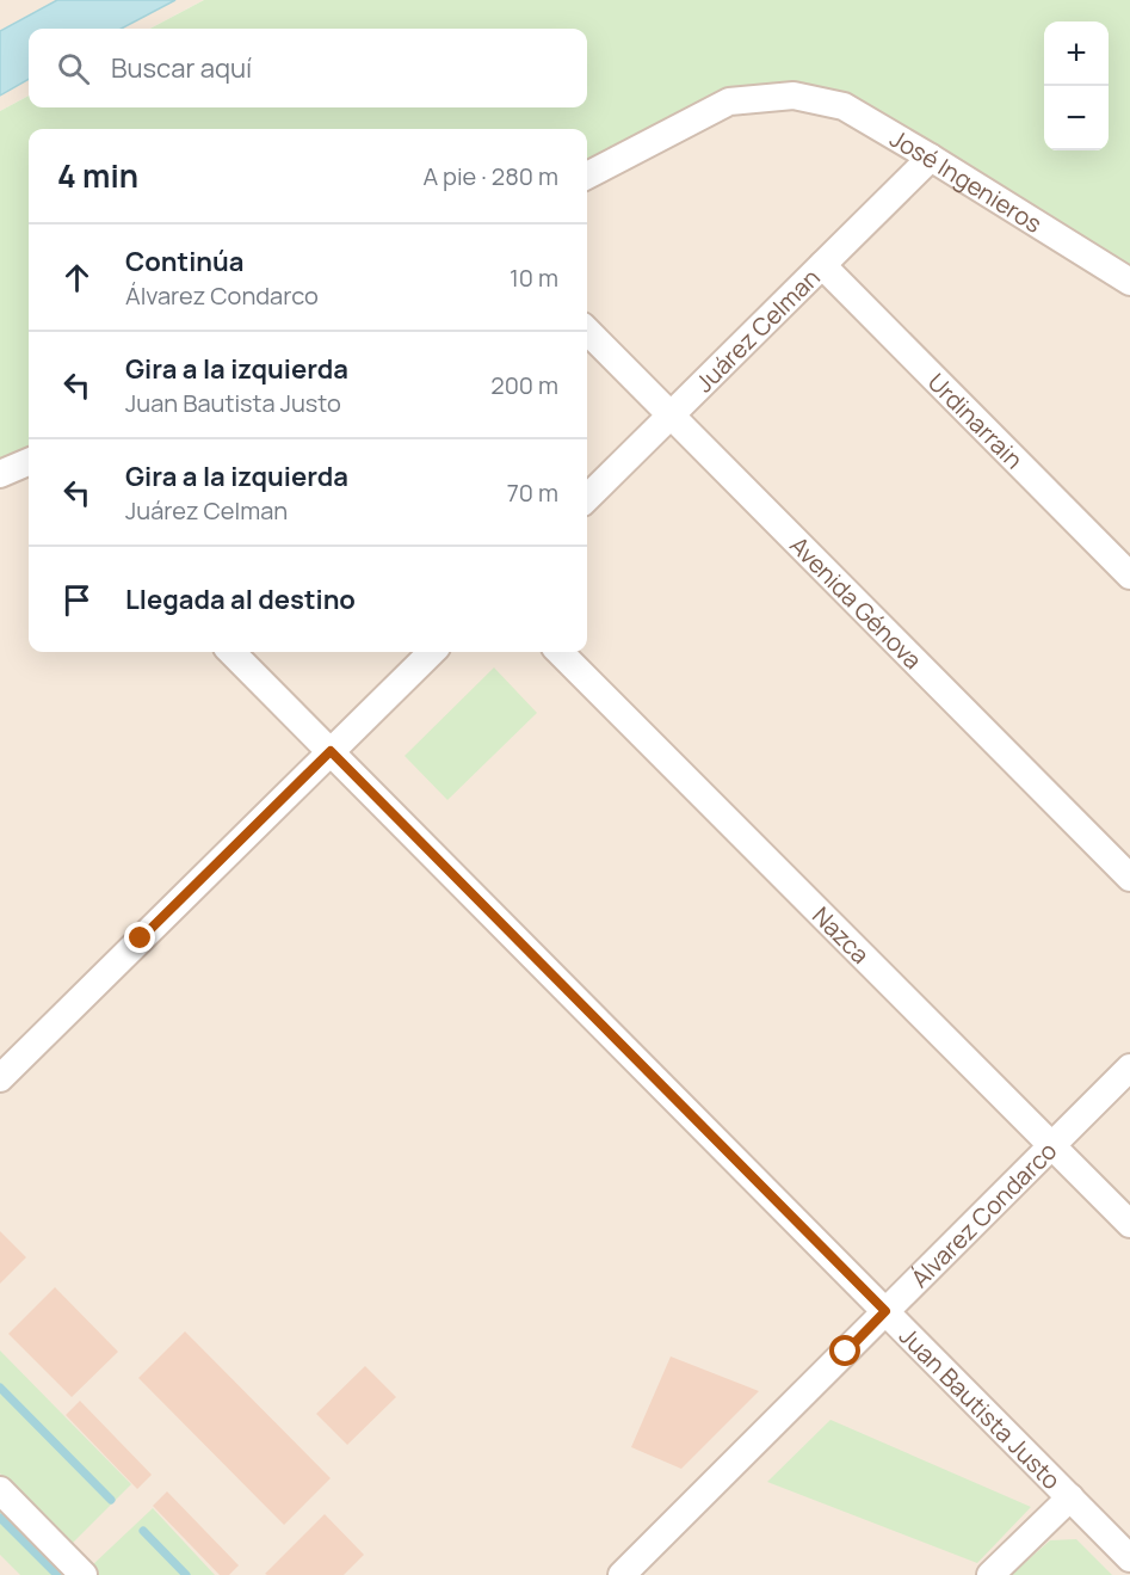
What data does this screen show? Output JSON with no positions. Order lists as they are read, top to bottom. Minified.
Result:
{"streets":{"street":["José Ingenieros","Juárez Celman","Urdinarrain","Avenida Génova","Nazca","Álvarez Condarco","Juan Bautista Justo"]},"crossings":[["José Ingenieros","Juárez Celman"],["Juárez Celman","Urdinarrain"],["Juárez Celman","Avenida Génova"],["Nazca","Álvarez Condarco"],["Álvarez Condarco","Juan Bautista Justo"]],"page":{"map_buttons":["+","−"],"search":"Buscar aquí","heading":["4 min","A pie · 280 m"],"list":[["Continúa","Álvarez Condarco","10 m"],["Gira a la izquierda","Juan Bautista Justo","200 m"],["Gira a la izquierda","Juárez Celman","70 m"],"Llegada al destino"]}}
